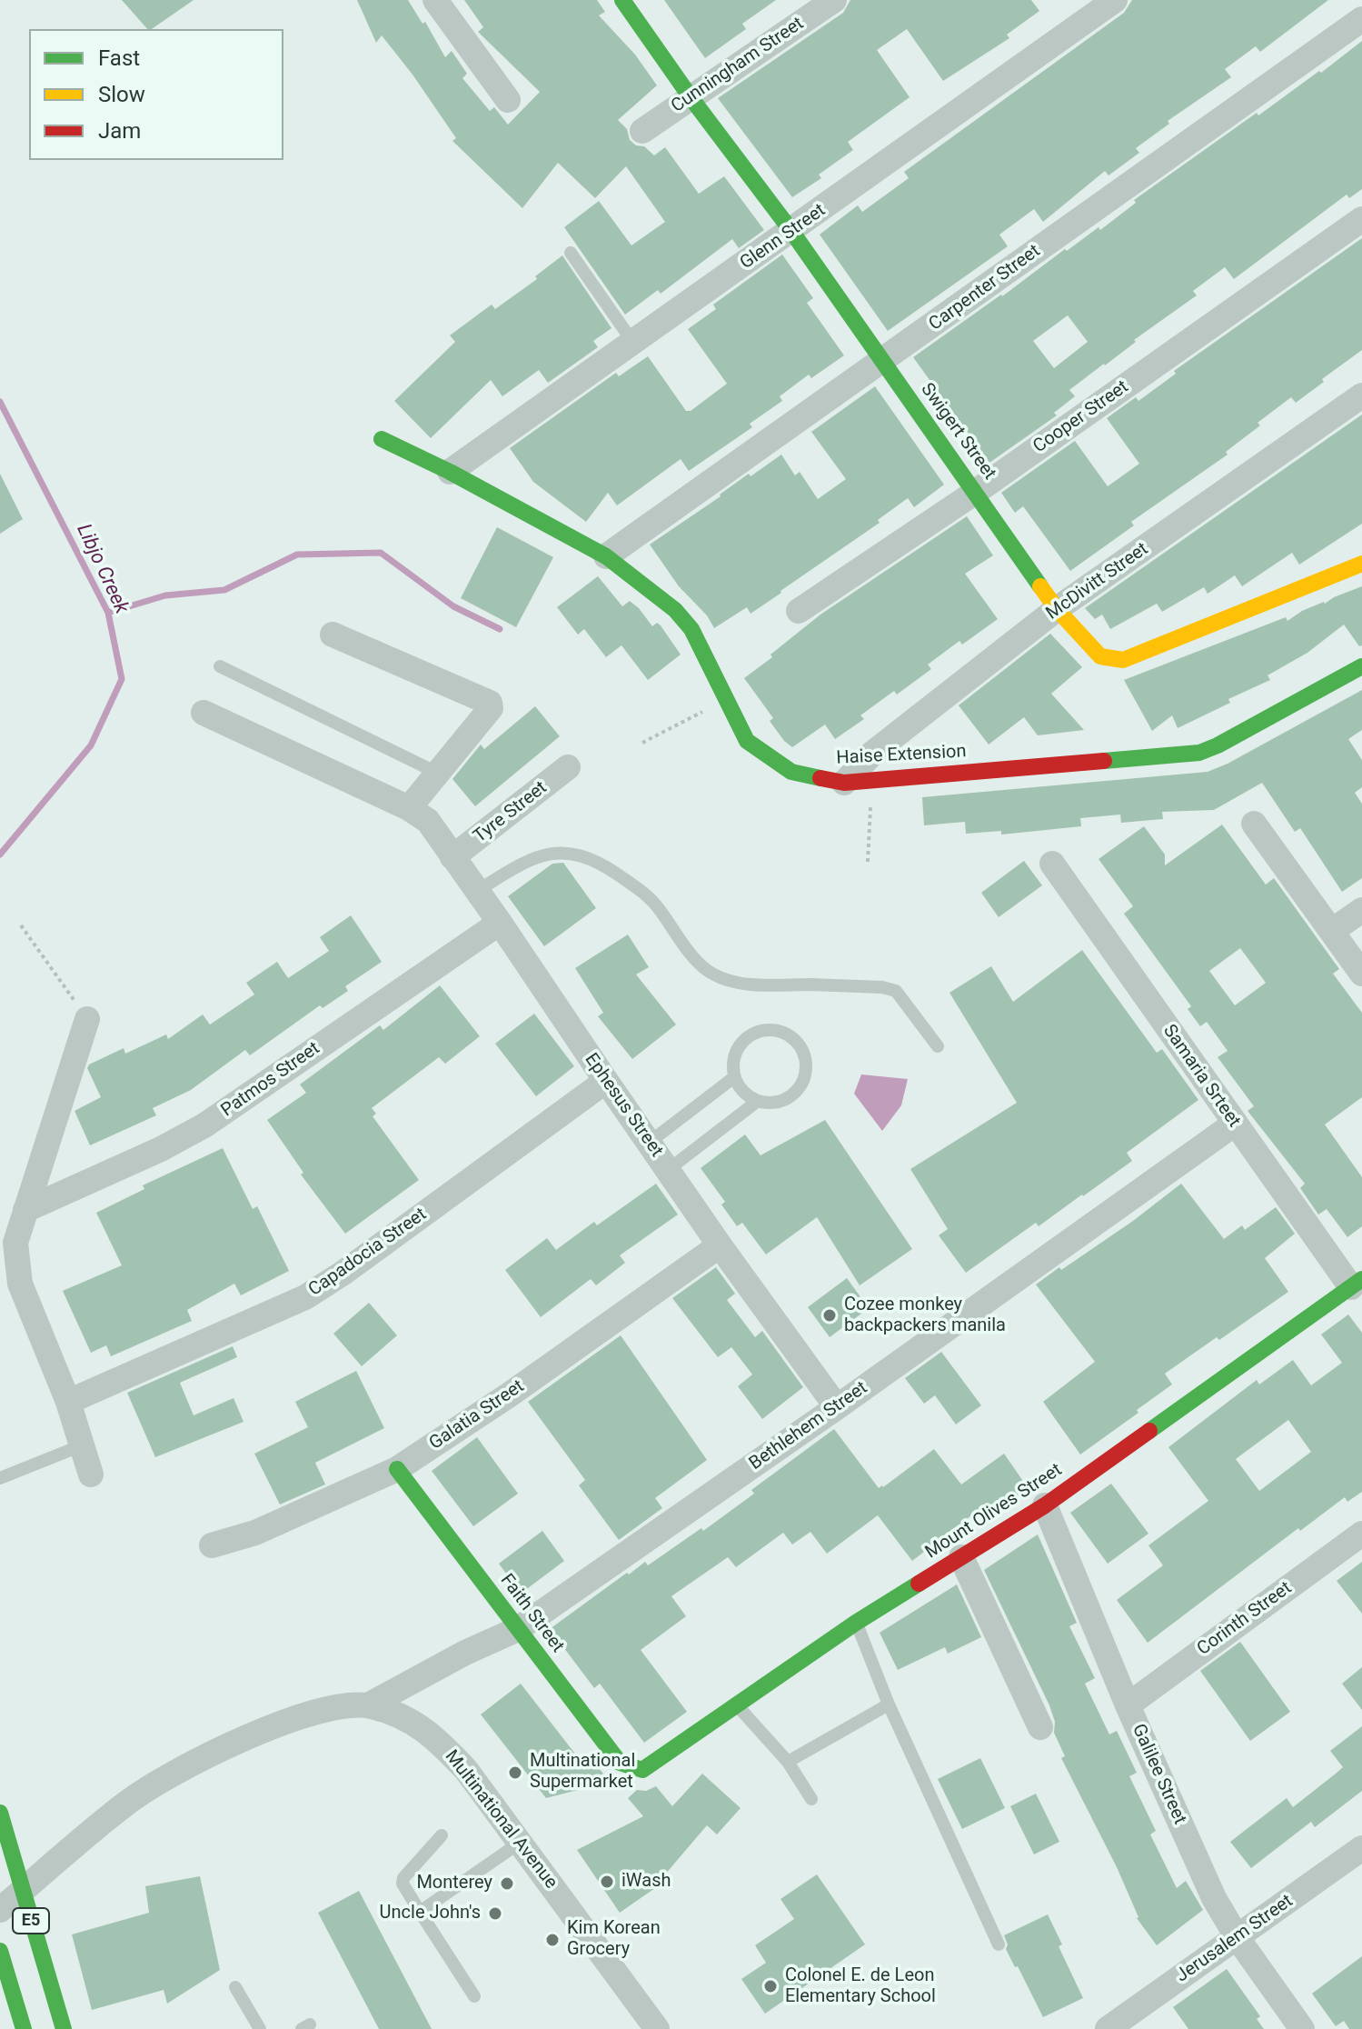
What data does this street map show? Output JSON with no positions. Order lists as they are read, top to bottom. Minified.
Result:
{"streets":{"main road":["Swigert Street","Haise Extension","Mount Olives Street","Faith Street","E5"],"street":["Cunningham Street","Glenn Street","Carpenter Street","Cooper Street","McDivitt Street","Tyre Street","Samaria Srteet","Patmos Street","Ephesus Street","Capadocia Street","Galatia Street","Bethlehem Street","Corinth Street","Galilee Street","Multinational Avenue","Jerusalem Street"]},"crossings":[["Cunningham Street","Swigert Street"],["Glenn Street","Swigert Street"],["Glenn Street","Haise Extension"],["Carpenter Street","Swigert Street"],["Carpenter Street","Haise Extension"],["Cooper Street","Swigert Street"],["Swigert Street","McDivitt Street"],["McDivitt Street","Haise Extension"],["Tyre Street","Ephesus Street"],["Samaria Srteet","Bethlehem Street"],["Samaria Srteet","Mount Olives Street"],["Patmos Street","Ephesus Street"],["Ephesus Street","Capadocia Street"],["Ephesus Street","Galatia Street"],["Ephesus Street","Bethlehem Street"],["Galatia Street","Faith Street"],["Bethlehem Street","Faith Street"],["Bethlehem Street","Multinational Avenue"],["Mount Olives Street","Faith Street"],["Mount Olives Street","Galilee Street"],["Corinth Street","Galilee Street"],["Galilee Street","Jerusalem Street"]],"water":["Libjo Creek"],"places":["Cozee monkey backpackers manila","Multinational Supermarket","iWash","Monterey","Uncle John's","Kim Korean Grocery","Colonel E. de Leon Elementary School"],"legend":["Fast","Slow","Jam"]}
